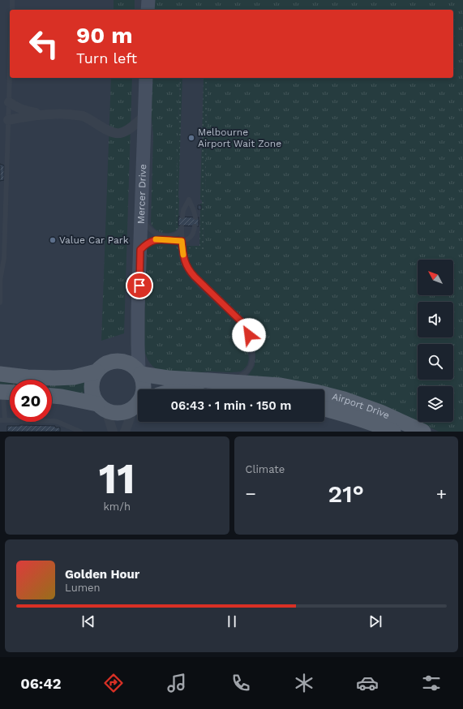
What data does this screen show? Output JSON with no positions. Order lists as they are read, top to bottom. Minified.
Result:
{"streets":{"main road":["Airport Drive"],"street":["Mercer Drive"]},"crossings":[["Mercer Drive","Airport Drive"]],"places":["Melbourne Airport Wait Zone","Value Car Park"],"north":"top left","page":{"turn":["90 m","Turn left"],"limit":"20","trip":"06:43 · 1 min · 150 m","tile":[["11","km/h"],"Climate"],"heat":["−","21°","+"],"song":["Golden Hour","Lumen"],"tabs":"06:42"}}
